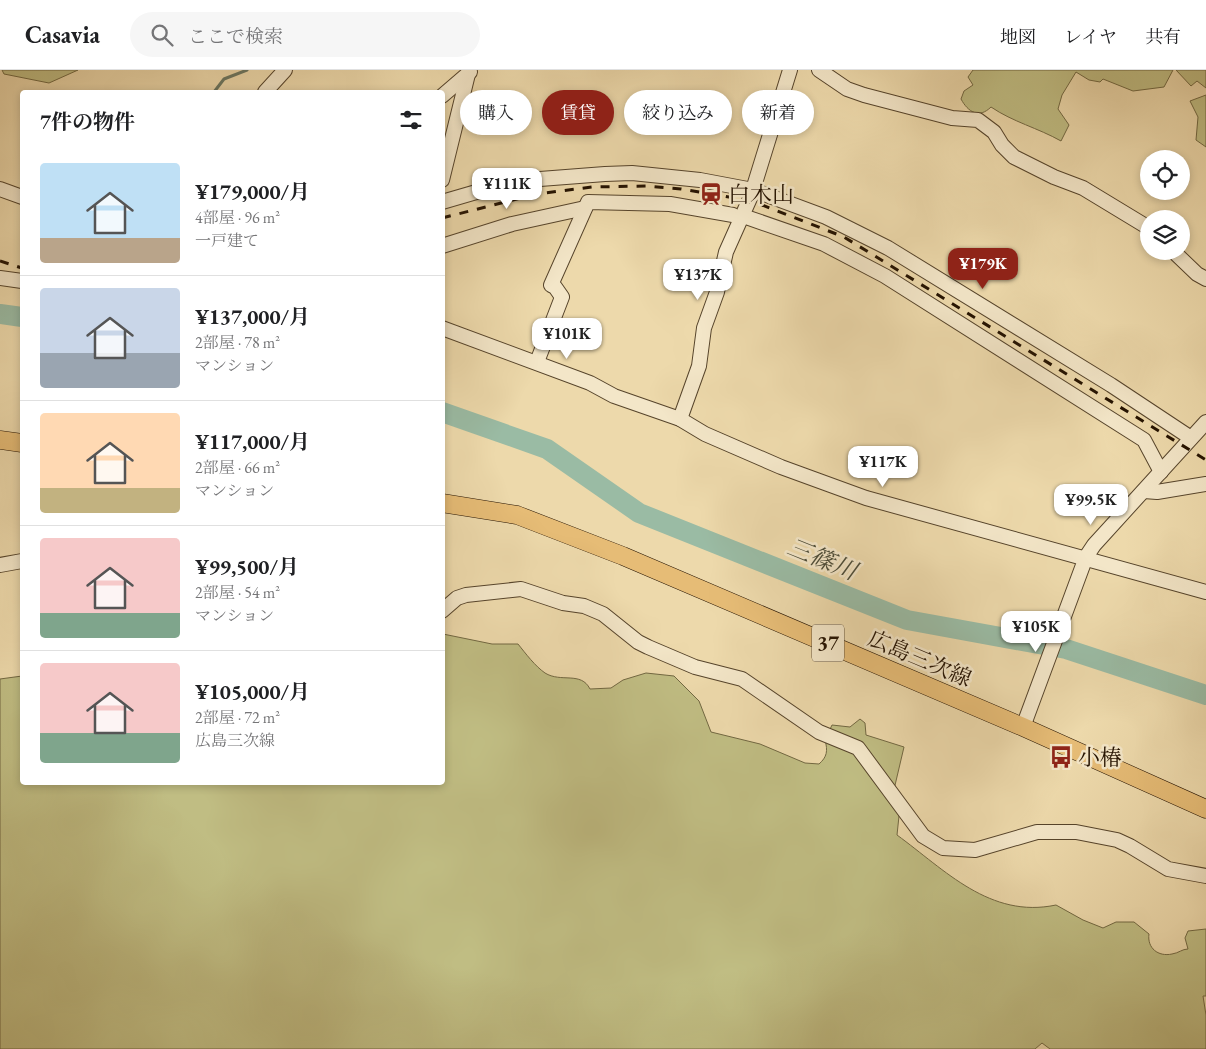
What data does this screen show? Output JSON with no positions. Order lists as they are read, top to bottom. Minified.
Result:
{"streets":{"main road":["37","広島三次線"]},"water":["三篠川"],"places":{"station":["白木山"],"bus stop":["小椿"]},"page":{"header":"Casavia","search":"ここで検索","nav":["地図","レイヤ","共有"],"chip":["購入","賃貸","絞り込み","新着"],"heading":"7件の物件","list":[{"name":"¥179,000/月","note":"4部屋 · 96 m² · 一戸建て"},{"name":"¥137,000/月","note":"2部屋 · 78 m² · マンション"},{"name":"¥117,000/月","note":"2部屋 · 66 m² · マンション"},{"name":"¥99,500/月","note":"2部屋 · 54 m² · マンション"},{"name":"¥105,000/月","note":"2部屋 · 72 m² · 広島三次線"}],"price":["¥111K","¥179K","¥137K","¥101K","¥117K","¥99.5K","¥105K"]}}
